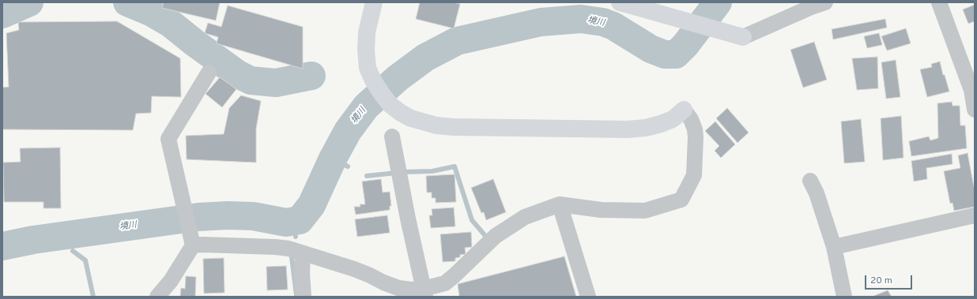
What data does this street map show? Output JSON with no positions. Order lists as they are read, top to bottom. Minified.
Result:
{"water":["境川"],"scale_bar":"20 m"}
